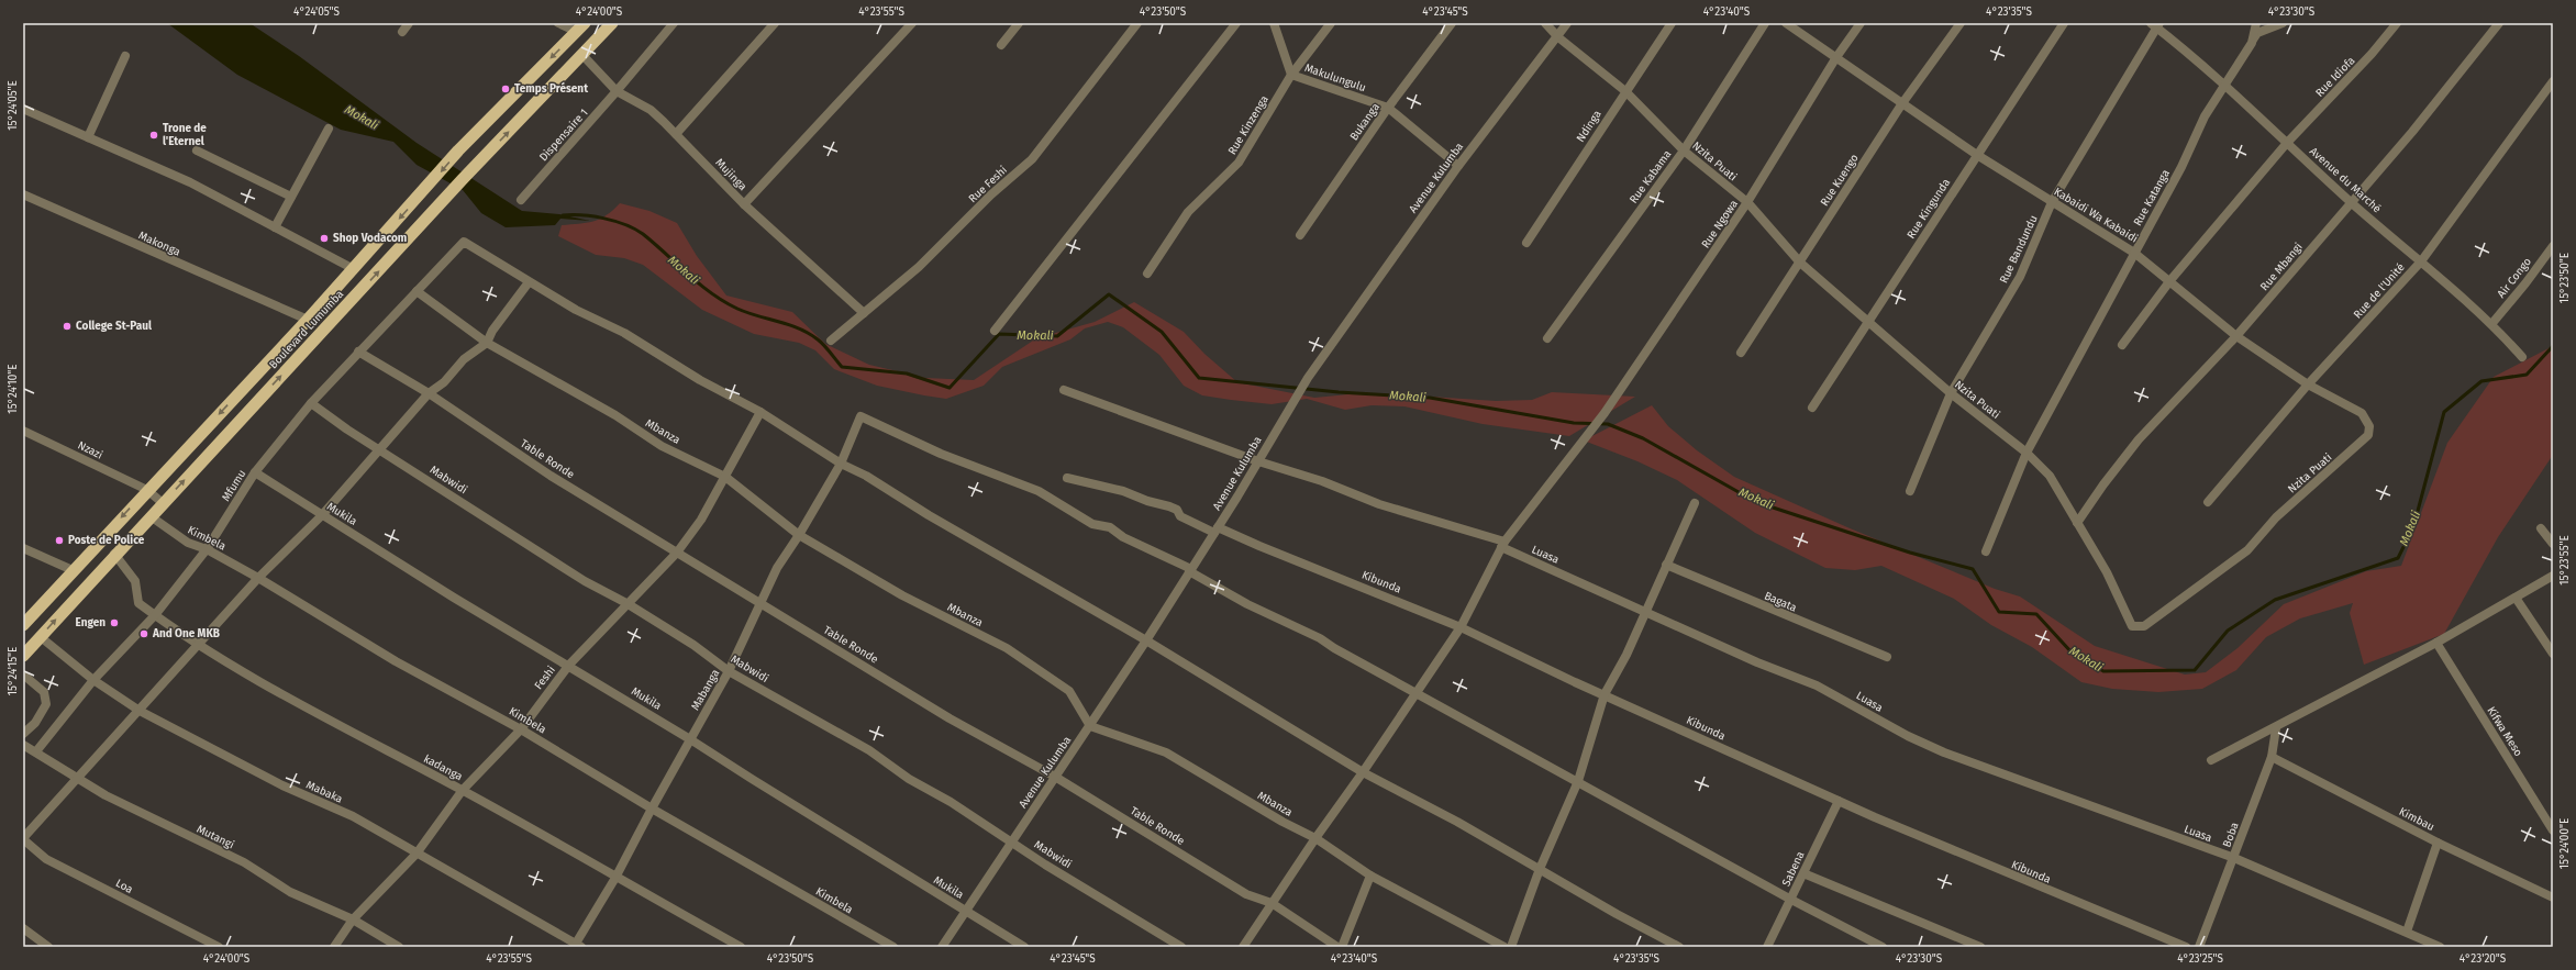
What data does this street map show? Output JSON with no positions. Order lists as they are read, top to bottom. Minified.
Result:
{"streets":{"highway":["Boulevard Lumumba"],"street":["Rue Idiofa","Makulungulu","Bukanga","Rue Kinzenga","Ndinga","Dispensaire 1","Nzita Puati","Mujinga","Rue Kabama","Avenue Kulumba","Rue Kuengo","Avenue du Marché","Rue Feshi","Rue Katanga","Rue Kingunda","Kabaidi Wa Kabaidi","Rue Ngowa","Makonga","Rue Bandundu","Rue Mbangi","Air Congo","Rue de l'Unité","Mbanza","Nzazi","Table Ronde","Mabwidi","Mfumu","Mukila","Kimbela","Luasa","Kibunda","Bagata","Feshi","Mabanga","Kifwa Meso","kadanga","Mabaka","Kimbau","Boba","Mutangi","Sabena","Loa"]},"crossings":[["Rue Idiofa","Avenue du Marché"],["Rue Idiofa","Kabaidi Wa Kabaidi"],["Makulungulu","Bukanga"],["Makulungulu","Rue Kinzenga"],["Makulungulu","Avenue Kulumba"],["Ndinga","Nzita Puati"],["Dispensaire 1","Mujinga"],["Nzita Puati","Rue Kabama"],["Nzita Puati","Avenue Kulumba"],["Nzita Puati","Rue Kuengo"],["Nzita Puati","Rue Katanga"],["Nzita Puati","Rue Kingunda"],["Nzita Puati","Kabaidi Wa Kabaidi"],["Nzita Puati","Rue Ngowa"],["Nzita Puati","Rue Bandundu"],["Nzita Puati","Rue Mbangi"],["Mujinga","Rue Feshi"],["Mujinga","Boulevard Lumumba"],["Avenue Kulumba","Mbanza"],["Avenue Kulumba","Table Ronde"],["Avenue Kulumba","Mabwidi"],["Avenue Kulumba","Mukila"],["Avenue Kulumba","Luasa"],["Avenue Kulumba","Kibunda"],["Avenue Kulumba","Mabanga"],["Rue Kuengo","Kabaidi Wa Kabaidi"],["Avenue du Marché","Rue Katanga"],["Avenue du Marché","Rue Bandundu"],["Avenue du Marché","Rue Mbangi"],["Avenue du Marché","Air Congo"],["Avenue du Marché","Rue de l'Unité"],["Rue Katanga","Kabaidi Wa Kabaidi"],["Rue Kingunda","Kabaidi Wa Kabaidi"],["Kabaidi Wa Kabaidi","Rue Ngowa"],["Kabaidi Wa Kabaidi","Rue Bandundu"],["Kabaidi Wa Kabaidi","Rue Mbangi"],["Kabaidi Wa Kabaidi","Rue de l'Unité"],["Rue Ngowa","Mbanza"],["Rue Ngowa","Table Ronde"],["Rue Ngowa","Luasa"],["Rue Ngowa","Kibunda"],["Makonga","Boulevard Lumumba"],["Boulevard Lumumba","Nzazi"],["Boulevard Lumumba","Kimbela"],["Boulevard Lumumba","kadanga"],["Boulevard Lumumba","Mabaka"],["Mbanza","Mfumu"],["Mbanza","Feshi"],["Mbanza","Mabanga"],["Table Ronde","Mfumu"],["Table Ronde","Feshi"],["Table Ronde","Mabanga"],["Mabwidi","Mfumu"],["Mabwidi","Feshi"],["Mabwidi","Mabanga"],["Mfumu","Mukila"],["Mfumu","Kimbela"],["Mfumu","kadanga"],["Mfumu","Mabaka"],["Mfumu","Mutangi"],["Mukila","Feshi"],["Mukila","Mabanga"],["Kimbela","Feshi"],["Kimbela","Mabanga"],["Luasa","Boba"],["Kibunda","Sabena"],["Feshi","kadanga"],["Feshi","Mabaka"],["Feshi","Mutangi"],["Mabanga","kadanga"],["Mabanga","Mabaka"],["Kimbau","Boba"]],"water":["Mokali"],"places":["Temps Présent","Trone de l'Eternel","Shop Vodacom","College St-Paul","Poste de Police","Engen","And One MKB"],"coordinates":["4°24'05\"S","4°24'00\"S","4°23'55\"S","4°23'50\"S","4°23'45\"S","4°23'40\"S","4°23'35\"S","4°23'30\"S","15°24'05\"E","15°23'50\"E","15°24'10\"E","15°23'55\"E","15°24'15\"E","15°24'00\"E","4°23'25\"S","4°23'20\"S"]}
